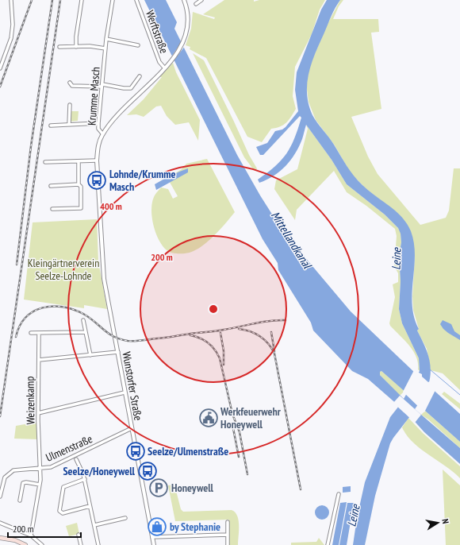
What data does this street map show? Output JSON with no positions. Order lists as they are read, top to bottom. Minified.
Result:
{"streets":{"street":["Werftstraße","Krumme Masch","Wunstorfer Straße","Weizenkamp","Ulmenstraße"]},"crossings":[["Krumme Masch","Wunstorfer Straße"],["Wunstorfer Straße","Ulmenstraße"],["Weizenkamp","Ulmenstraße"]],"water":["Mittellandkanal","Leine"],"parks":["Kleingärtnerverein Seelze-Lohnde"],"places":{"bus stop":["Lohnde/Krumme Masch","Seelze/Ulmenstraße","Seelze/Honeywell"],"public building":["Werkfeuerwehr Honeywell"],"parking":["Honeywell"],"shop":["by Stephanie"]},"scale_bar":"200 m","north":"right","rings":["400 m","200 m"]}
